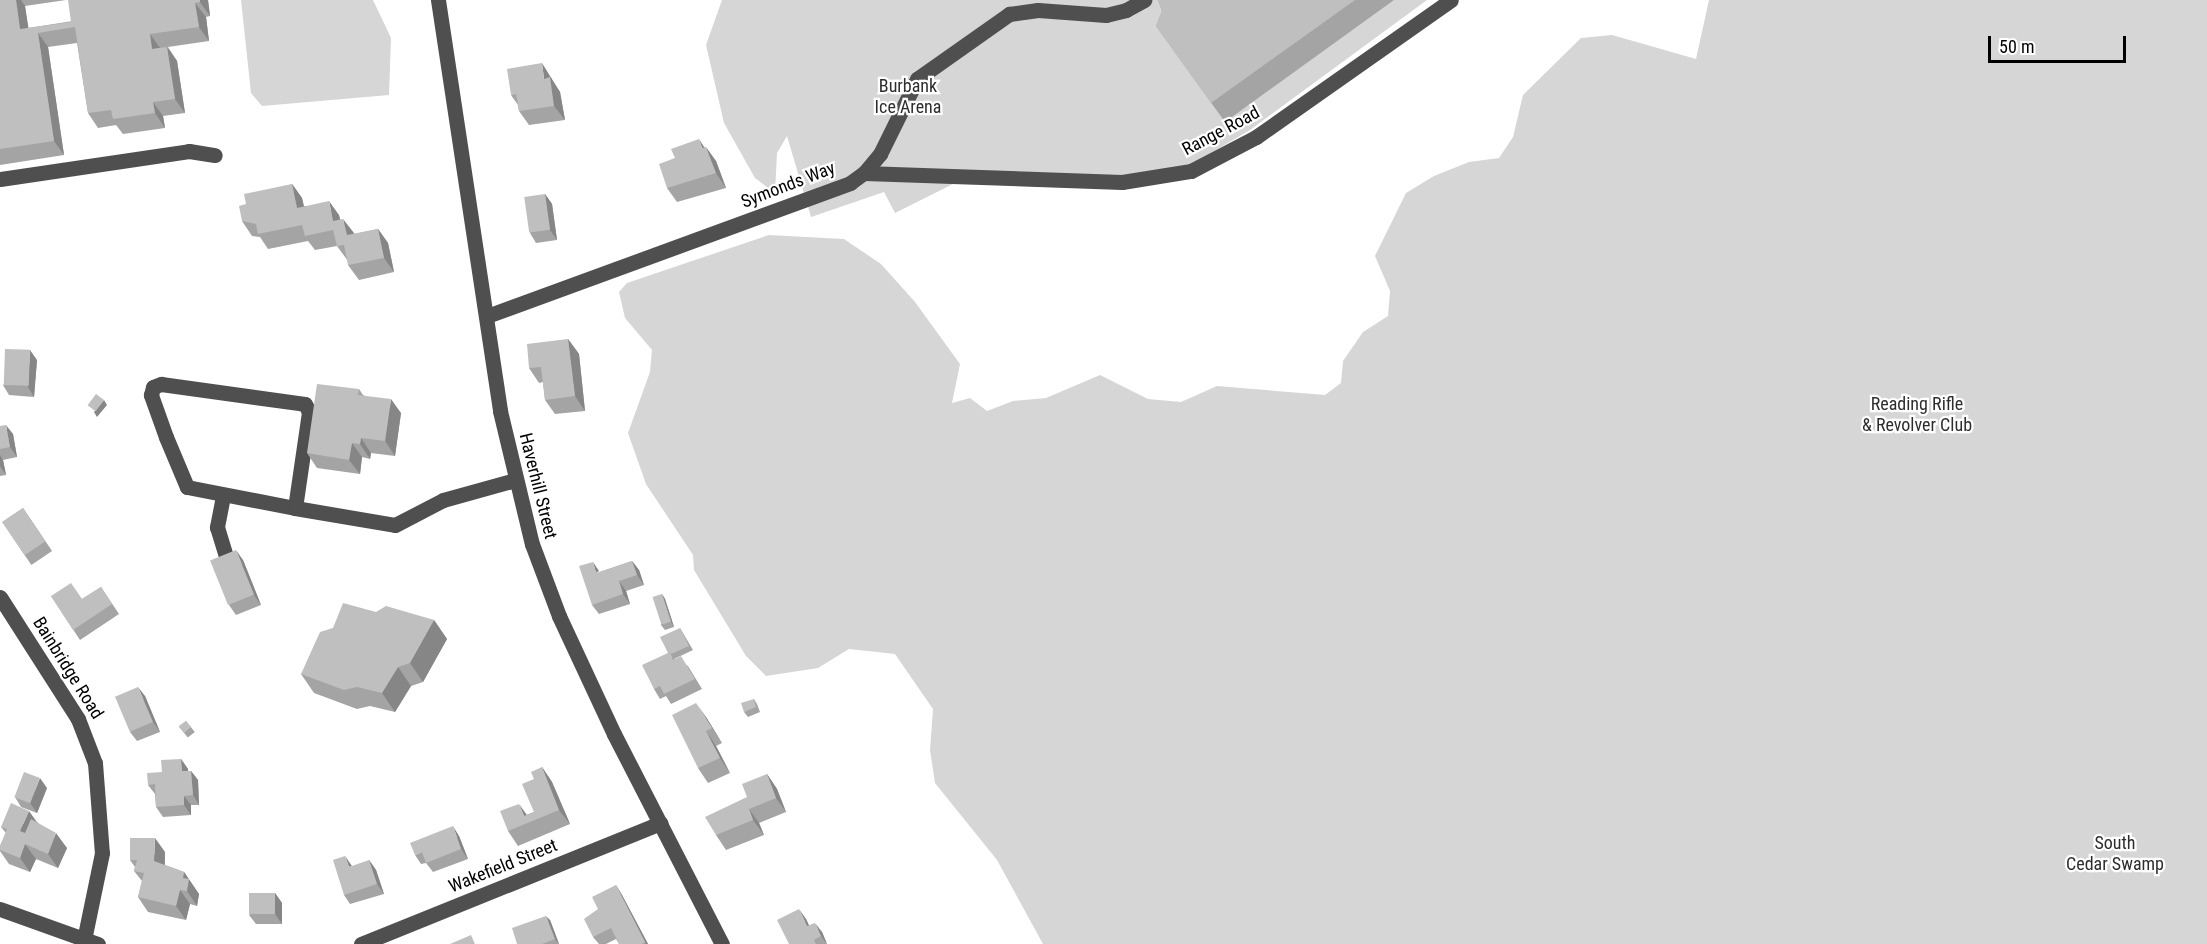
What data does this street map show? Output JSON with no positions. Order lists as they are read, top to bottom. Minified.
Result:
{"streets":{"street":["Range Road","Symonds Way","Haverhill Street","Bainbridge Road","Wakefield Street"]},"crossings":[["Range Road","Symonds Way"],["Symonds Way","Haverhill Street"],["Haverhill Street","Wakefield Street"]],"parks":["Burbank Ice Arena","Reading Rifle & Revolver Club","South Cedar Swamp"],"scale_bar":"50 m"}
